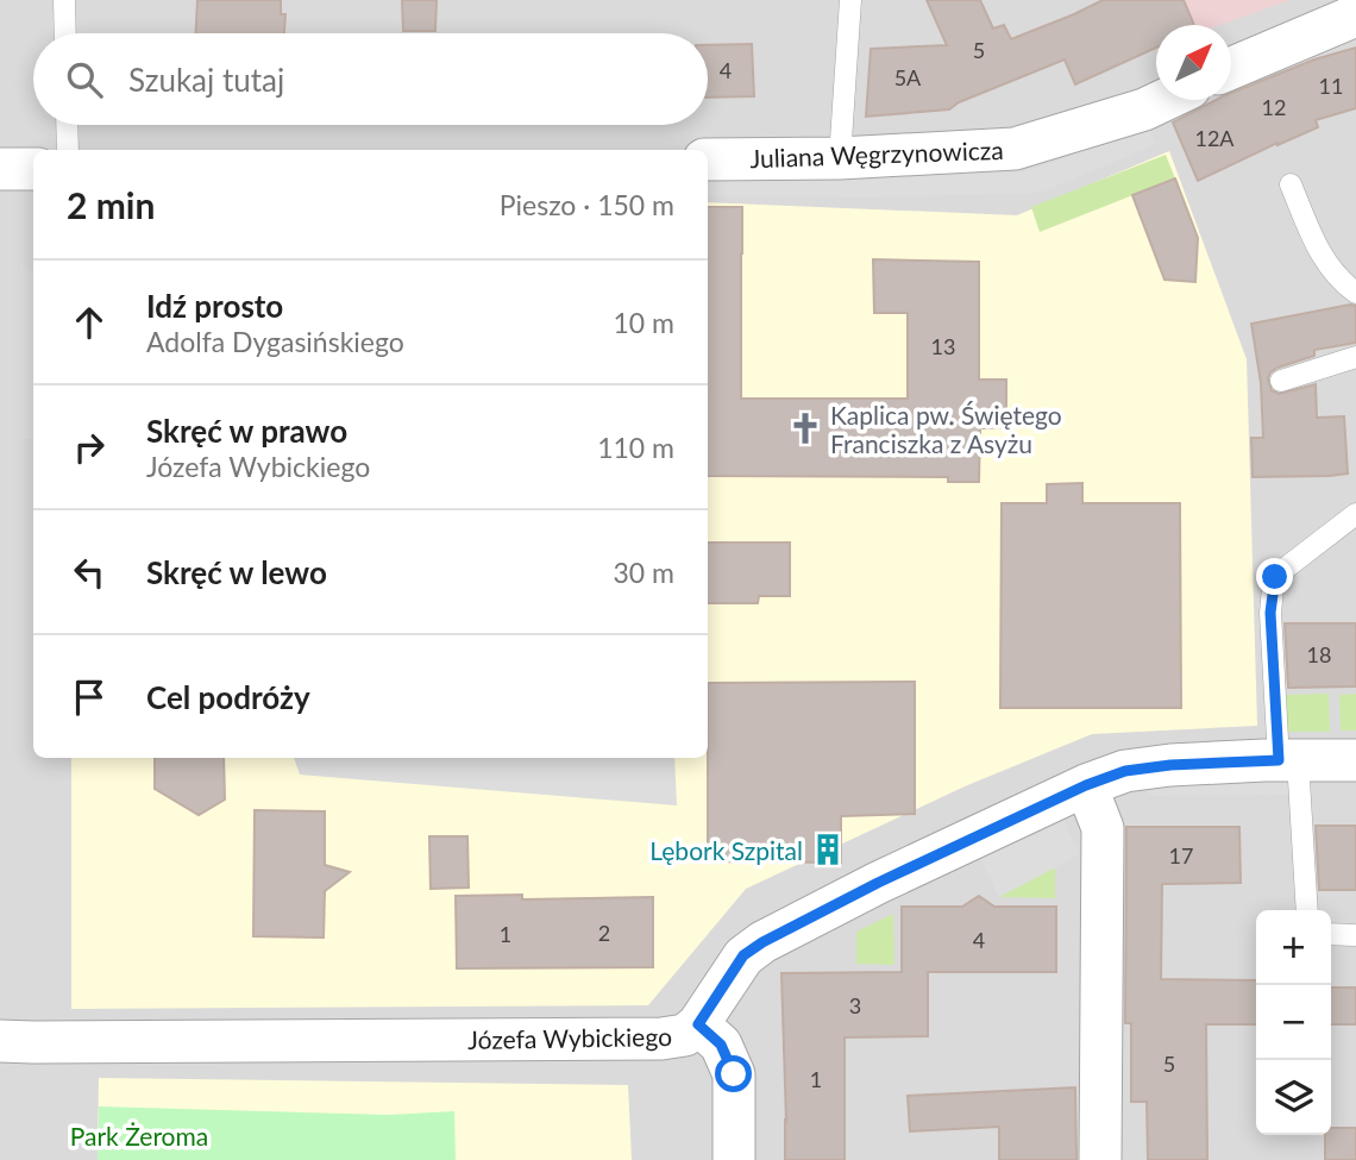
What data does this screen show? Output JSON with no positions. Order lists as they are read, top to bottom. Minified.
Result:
{"streets":{"street":["Juliana Węgrzynowicza","Józefa Wybickiego"]},"parks":["Park Żeroma"],"places":{"church":["Kaplica pw. Świętego Franciszka z Asyżu"],"building":["Lębork Szpital"]},"house_numbers":["5","4","5A","11","12","12A","13","18","17","2","1","4","3","5","1"],"north":"top right","page":{"search":"Szukaj tutaj","heading":["2 min","Pieszo · 150 m"],"list":[["Idź prosto","Adolfa Dygasińskiego","10 m"],["Skręć w prawo","Józefa Wybickiego","110 m"],["Skręć w lewo","30 m"],"Cel podróży"],"map_buttons":["+","−"]}}
